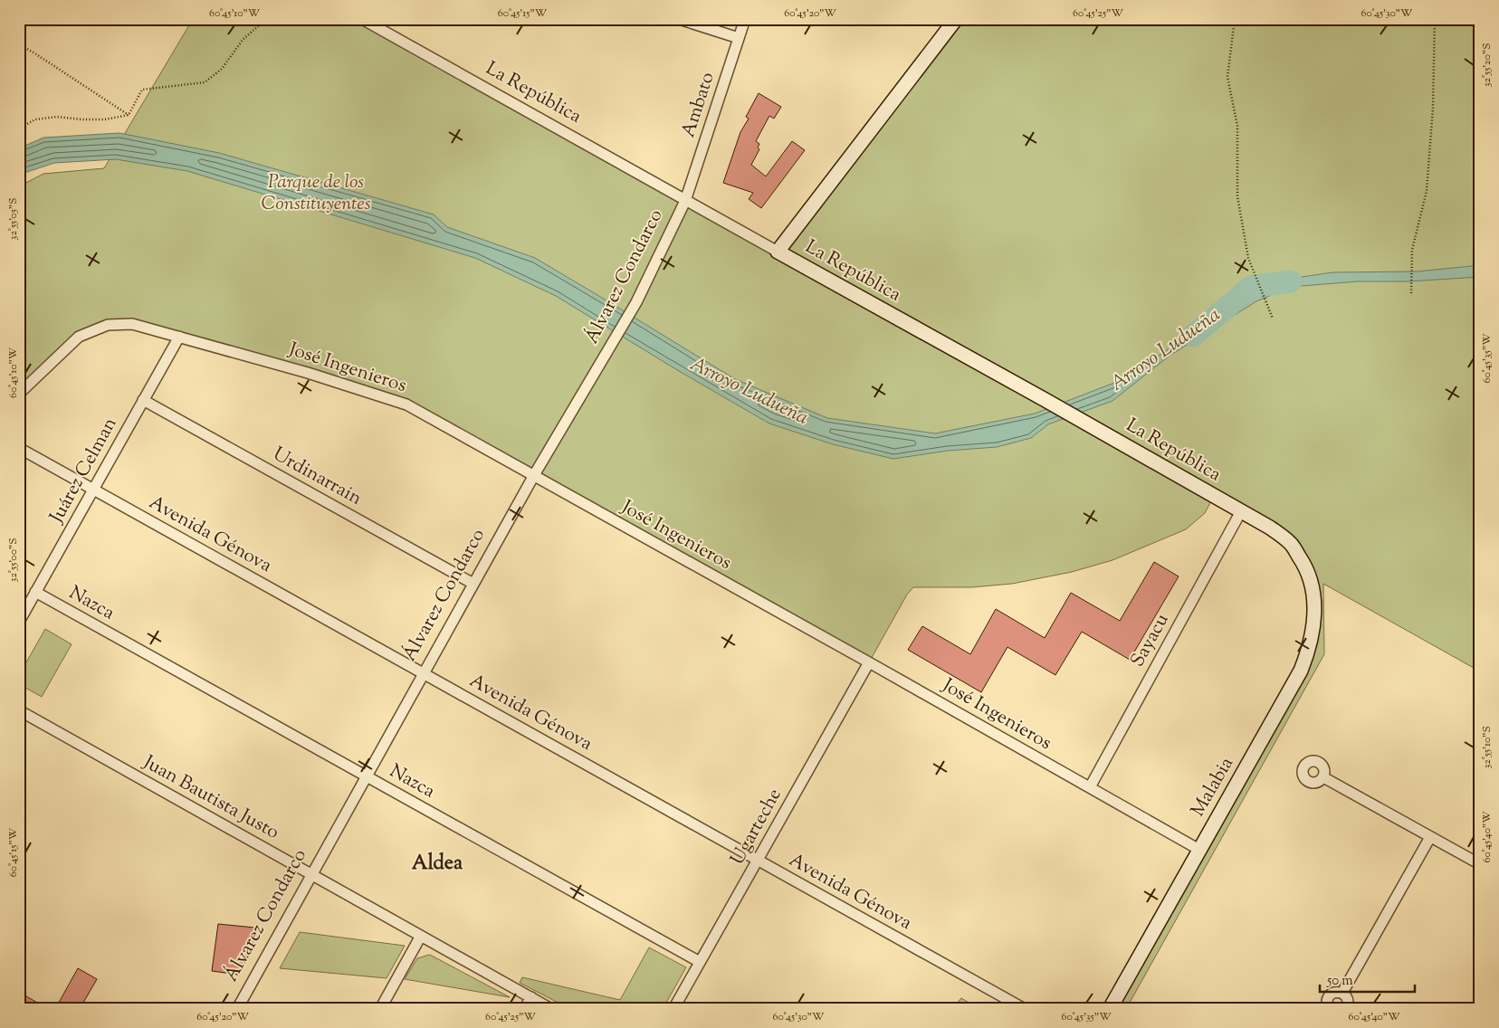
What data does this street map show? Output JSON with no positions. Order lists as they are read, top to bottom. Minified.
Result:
{"streets":{"main road":["La República","Malabia"],"street":["Ambato","Álvarez Condarco","José Ingenieros","Juárez Celman","Urdinarrain","Avenida Génova","Nazca","Sayacu","Juan Bautista Justo","Ugarteche"]},"crossings":[["La República","Ambato"],["La República","Álvarez Condarco"],["La República","Sayacu"],["La República","Malabia"],["Ambato","Álvarez Condarco"],["Álvarez Condarco","José Ingenieros"],["Álvarez Condarco","Urdinarrain"],["Álvarez Condarco","Avenida Génova"],["Álvarez Condarco","Nazca"],["Álvarez Condarco","Juan Bautista Justo"],["José Ingenieros","Juárez Celman"],["José Ingenieros","Sayacu"],["José Ingenieros","Malabia"],["José Ingenieros","Ugarteche"],["Juárez Celman","Urdinarrain"],["Juárez Celman","Avenida Génova"],["Juárez Celman","Nazca"],["Avenida Génova","Ugarteche"],["Nazca","Ugarteche"]],"districts":["Aldea"],"water":["Arroyo Ludueña"],"parks":["Parque de los Constituyentes"],"scale_bar":"50 m","coordinates":["60°45'10\"W","60°45'15\"W","60°45'20\"W","60°45'25\"W","60°45'30\"W","32°55'20\"S","32°55'05\"S","60°45'35\"W","32°55'00\"S","32°55'10\"S","60°45'40\"W"]}
